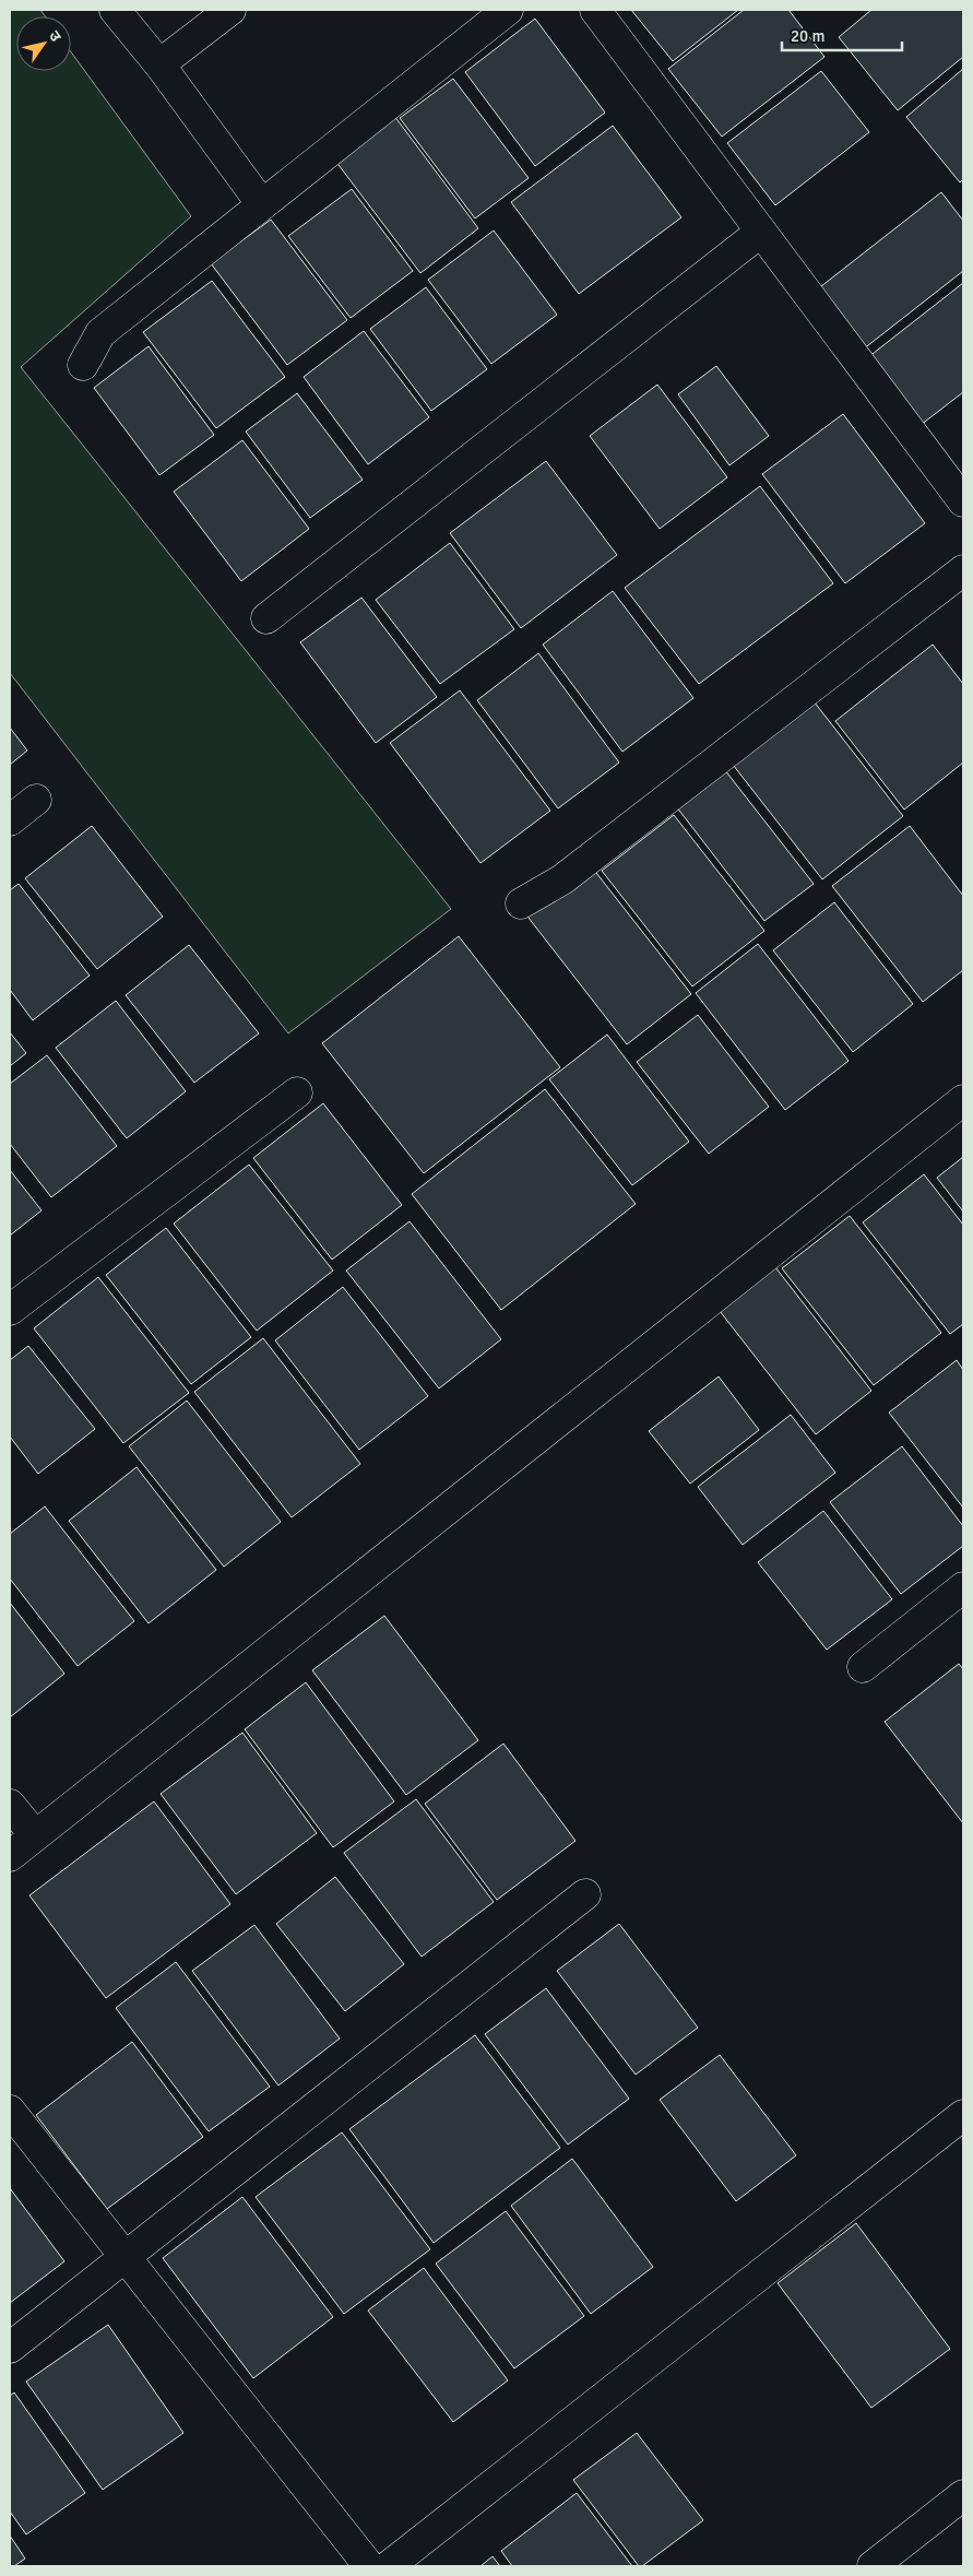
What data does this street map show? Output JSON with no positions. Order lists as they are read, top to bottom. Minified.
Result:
{"scale_bar":"20 m","north":"top right"}
